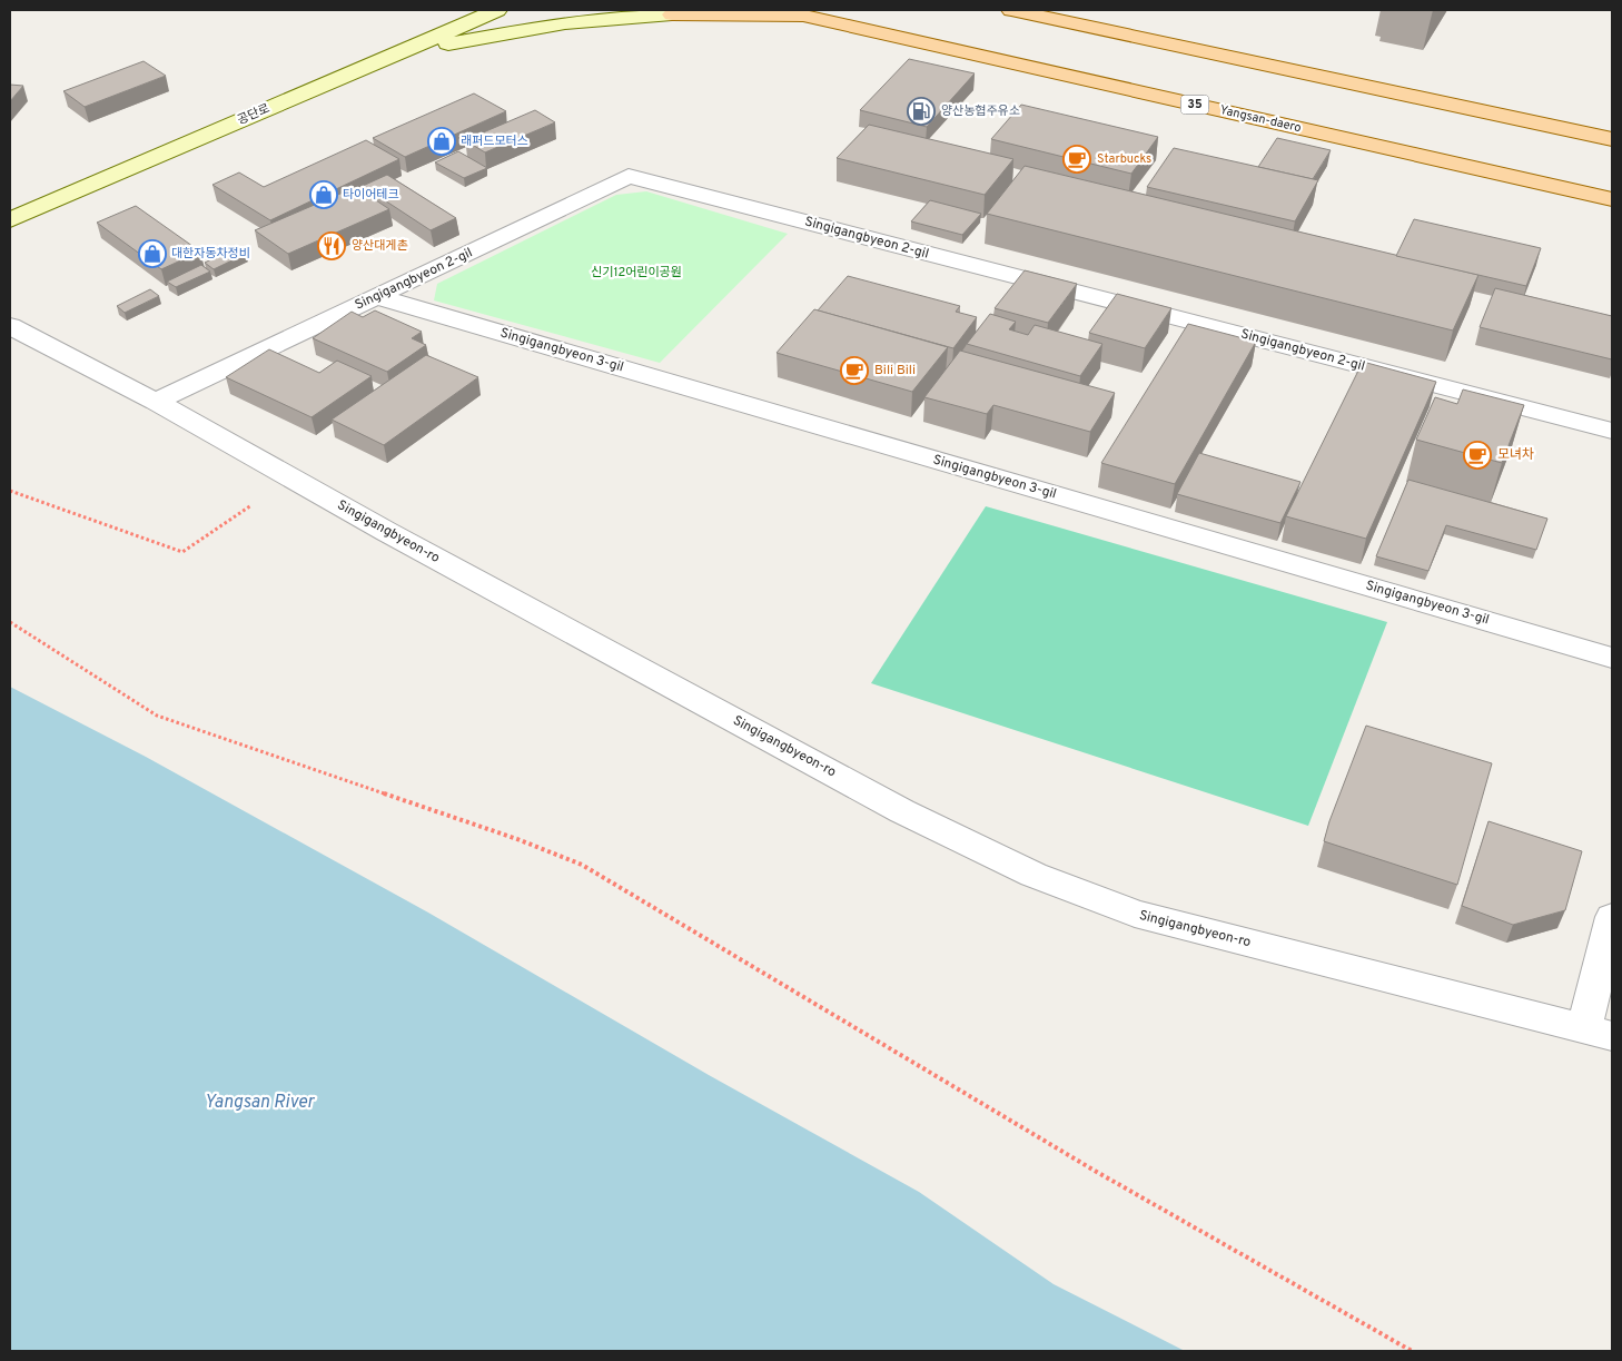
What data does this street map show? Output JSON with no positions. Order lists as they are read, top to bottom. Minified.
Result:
{"streets":{"main road":["35","Yangsan-daero"],"street":["공단로","Singigangbyeon 2-gil","Singigangbyeon 3-gil","Singigangbyeon-ro"]},"crossings":[["Singigangbyeon 2-gil","Singigangbyeon 3-gil"],["Singigangbyeon 2-gil","Singigangbyeon-ro"]],"water":["Yangsan River"],"parks":["신기12어린이공원"],"places":{"fuel station":["양산농협주유소"],"shop":["래퍼드모터스","타이어테크","대한자동차정비"],"cafe":["Starbucks","Bili Bili","모녀차"],"restaurant":["양산대게촌"]}}
